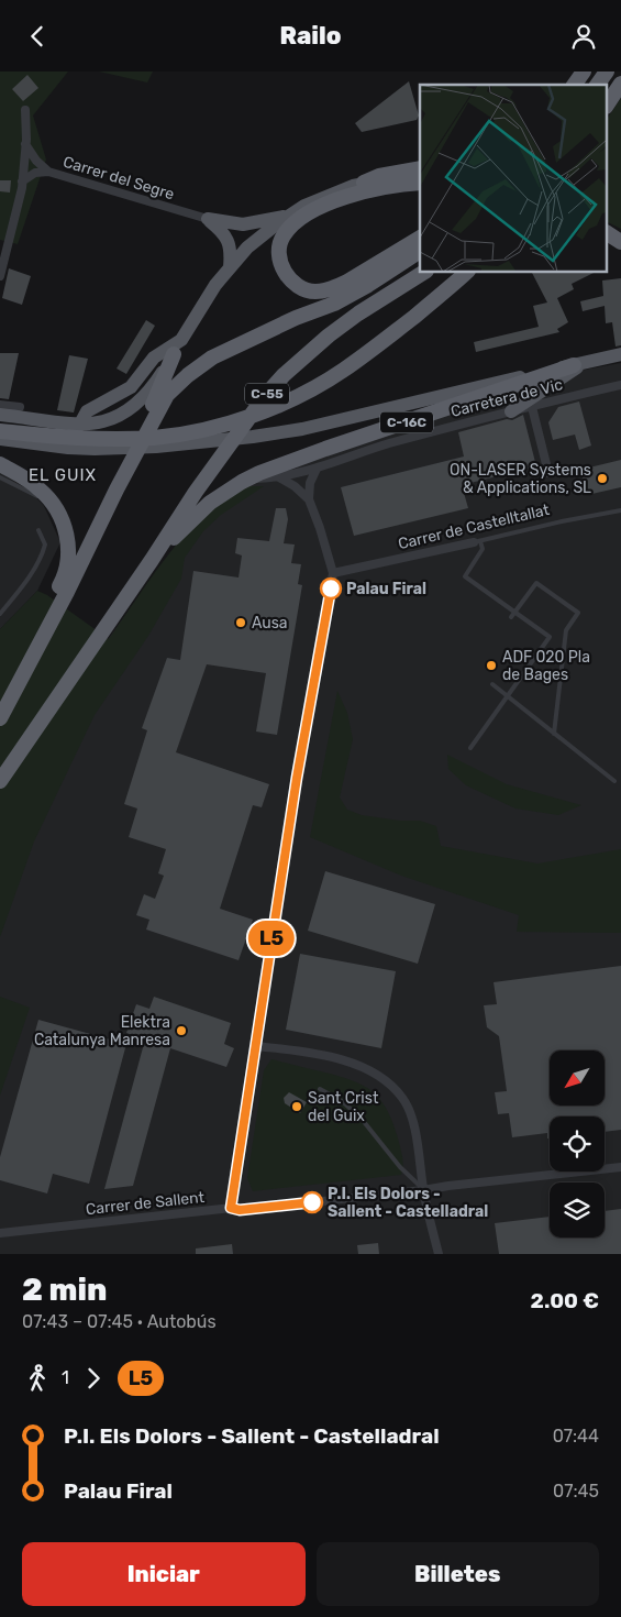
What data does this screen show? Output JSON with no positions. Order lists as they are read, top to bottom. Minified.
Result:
{"streets":{"highway":["C-55","C-16C"],"street":["Carrer del Segre","Carretera de Vic","Carrer de Castelltallat","Carrer de Sallent"]},"crossings":[["C-55","C-16C"],["Carretera de Vic","C-16C"]],"districts":["EL GUIX"],"places":["ON-LASER Systems & Applications, SL","Palau Firal","Ausa","ADF 020 Pla de Bages","Elektra Catalunya Manresa","Sant Crist del Guix","P.I. Els Dolors - Sallent - Castelladral"],"lines":["bus line L5"],"north":"bottom left","page":{"header":"Railo","on_map":"L5","heading":["2 min","07:43 – 07:45 · Autobús","2.00 €"],"legs":["1","L5"],"list":[{"name":"P.I. Els Dolors - Sallent - Castelladral","value":"07:44"},{"name":"Palau Firal","value":"07:45"}],"buttons":["Iniciar","Billetes"]}}
